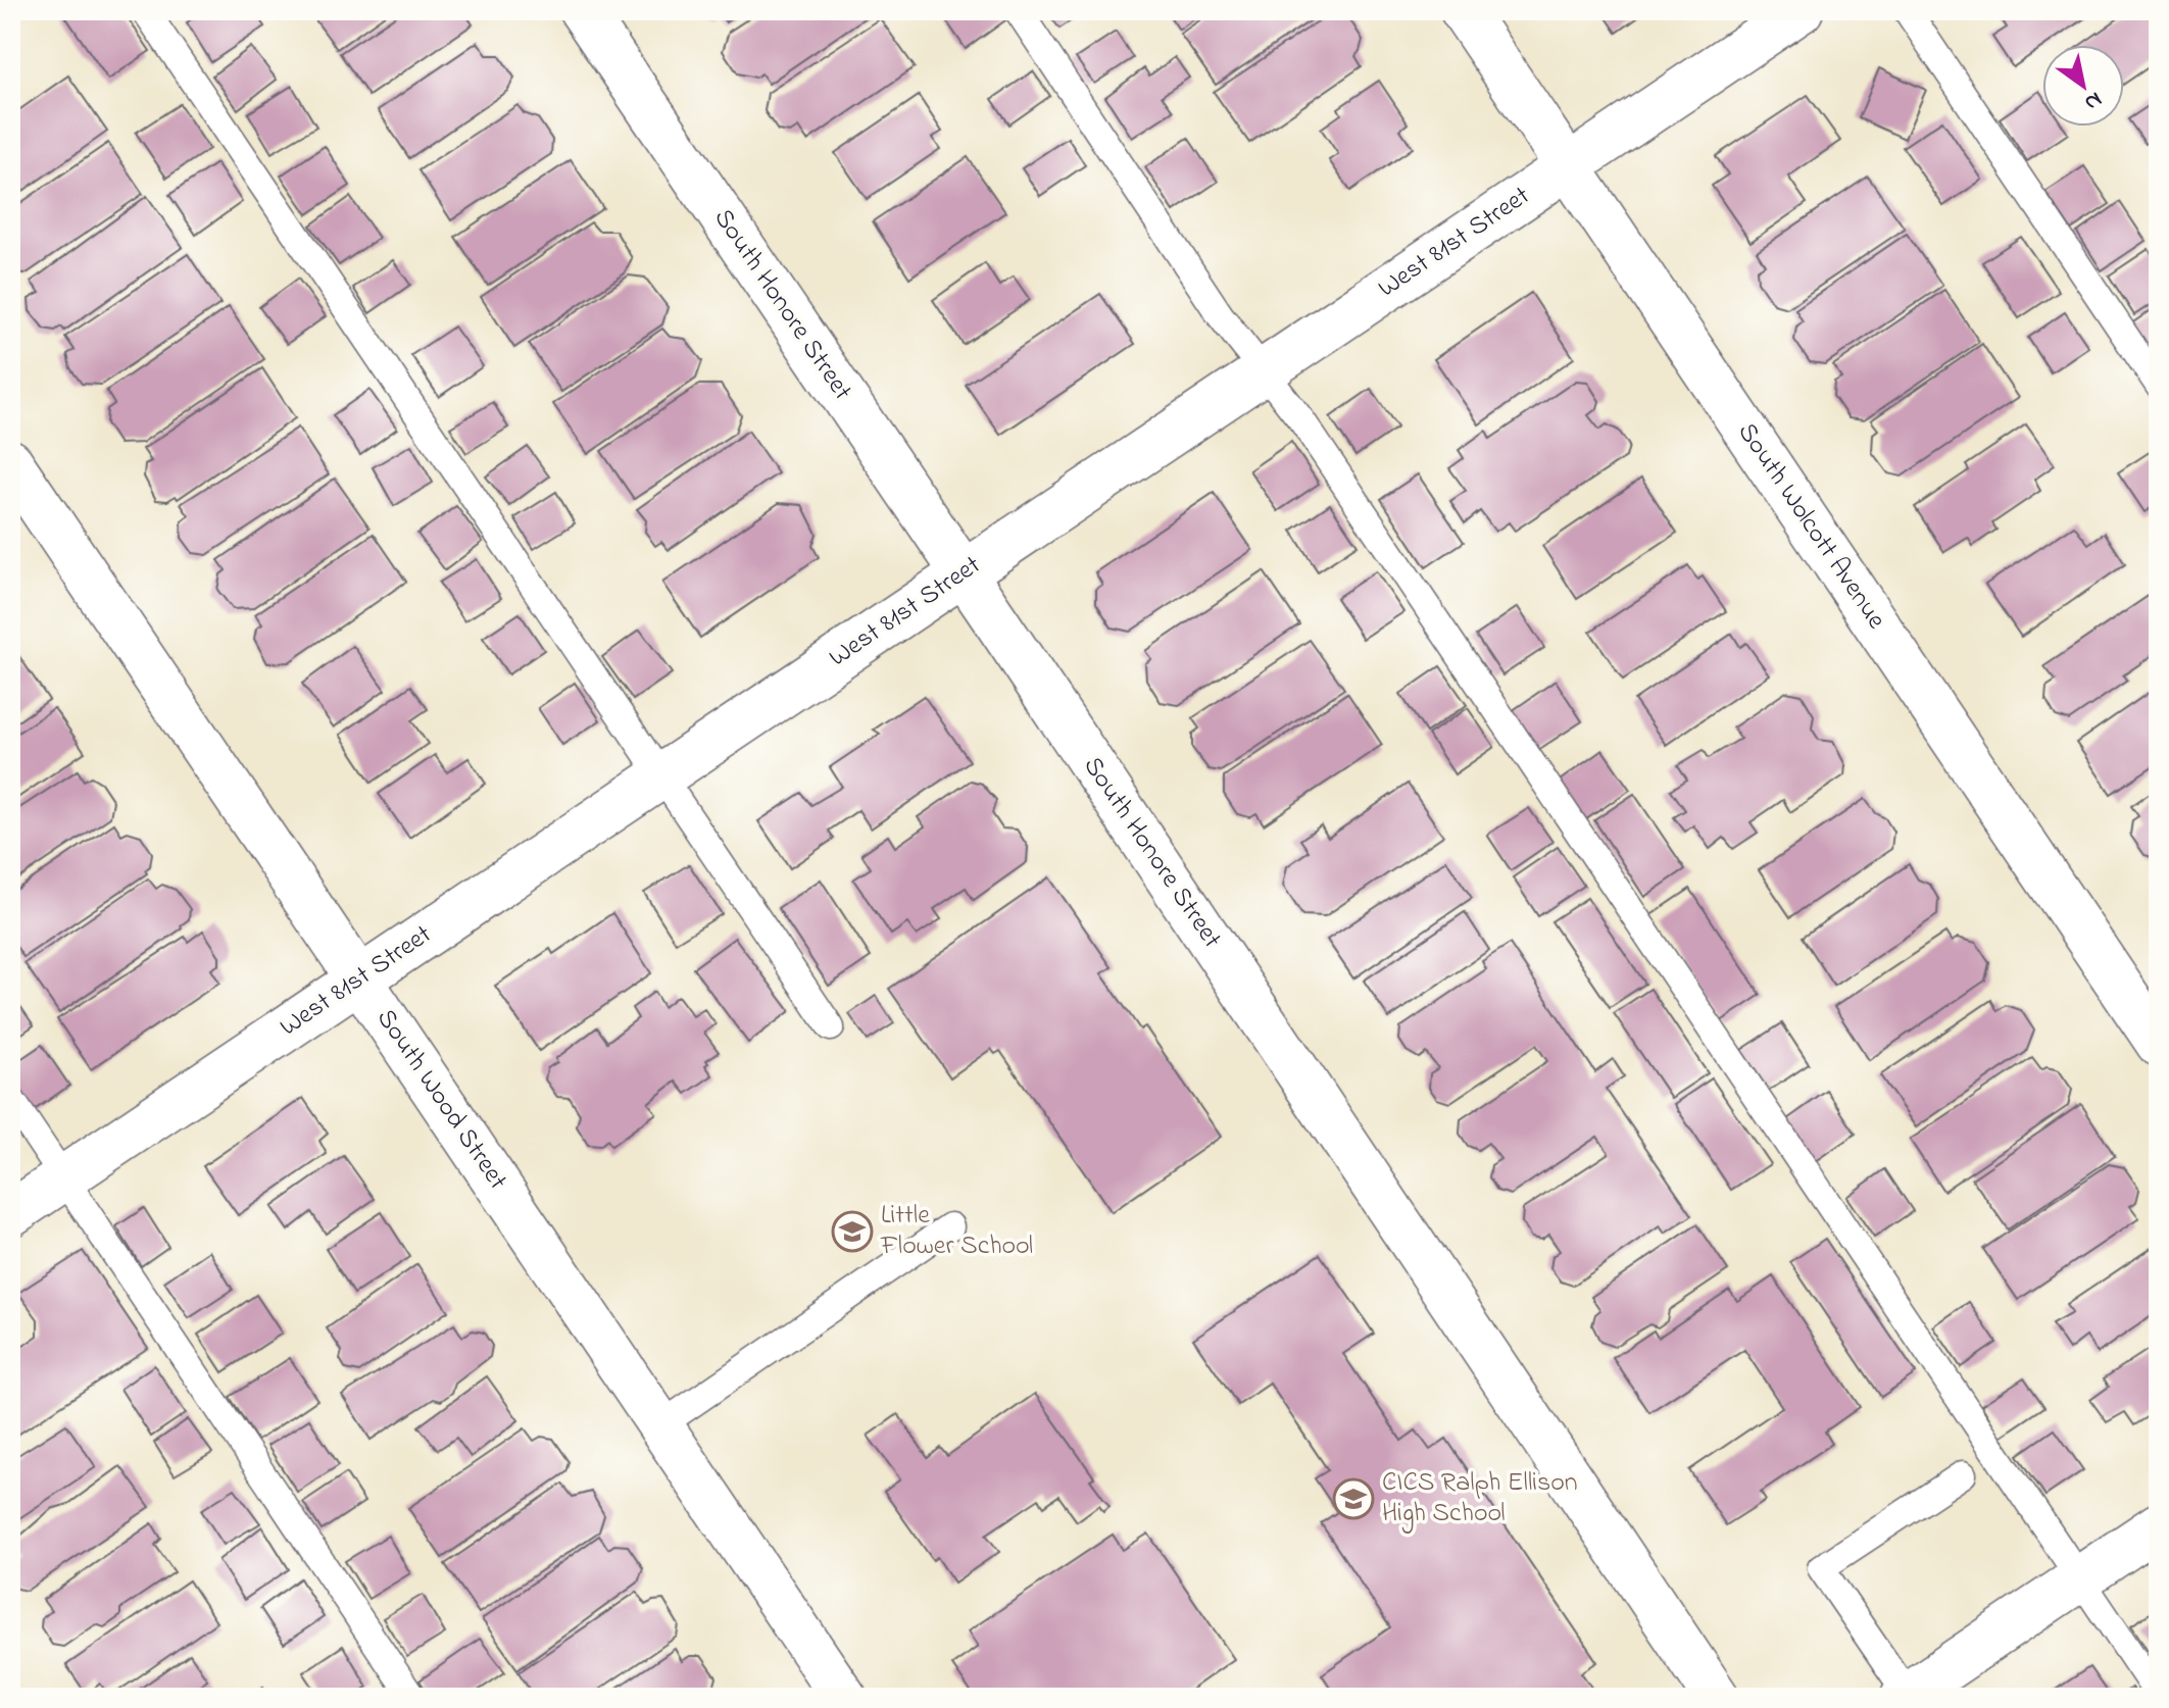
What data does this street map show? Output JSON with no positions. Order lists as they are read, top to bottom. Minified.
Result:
{"streets":{"street":["West 81st Street","South Honore Street","South Wolcott Avenue","South Wood Street"]},"crossings":[["West 81st Street","South Honore Street"],["West 81st Street","South Wolcott Avenue"],["West 81st Street","South Wood Street"]],"places":{"school or university":["Little Flower School","CICS Ralph Ellison High School"]},"north":"bottom right"}
